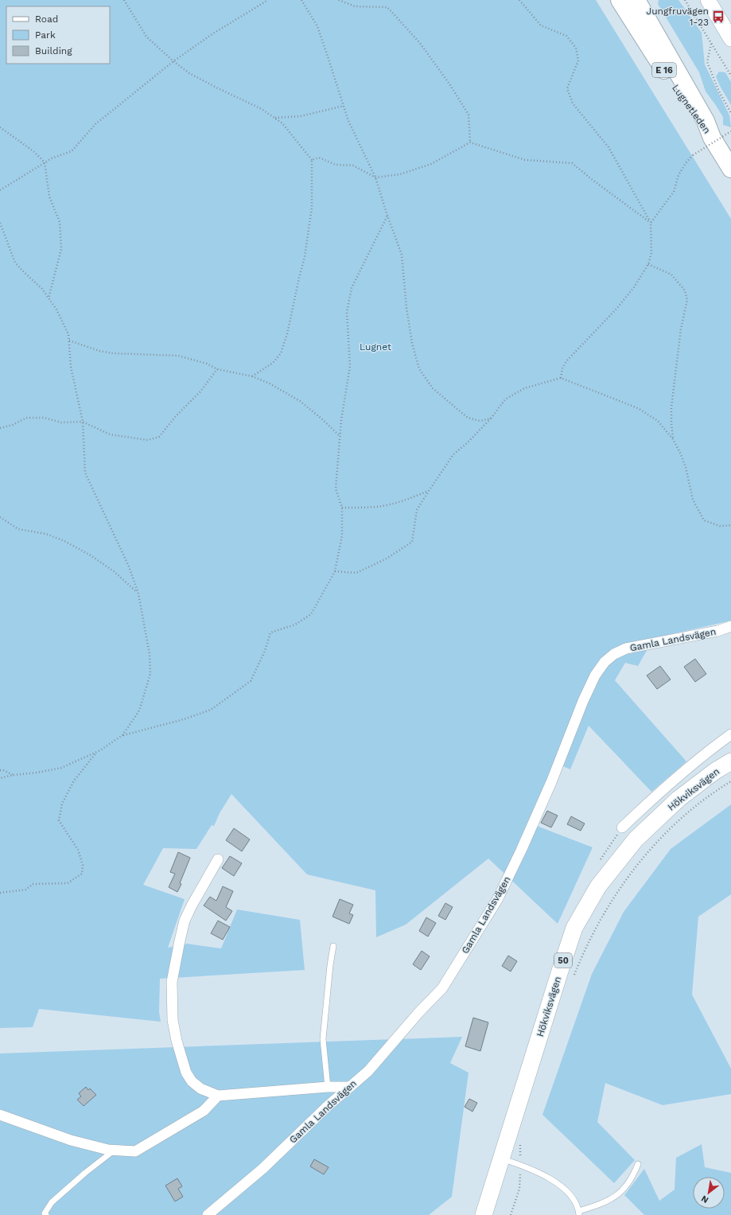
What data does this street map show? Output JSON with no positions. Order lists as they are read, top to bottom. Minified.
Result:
{"streets":{"highway":["E 16","Lugnetleden"],"main road":["Hökviksvägen","50"],"street":["Gamla Landsvägen"]},"parks":["Lugnet"],"places":{"bus stop":["Jungfruvägen 1-23"]},"legend":["Road","Park","Building"],"north":"bottom left"}
